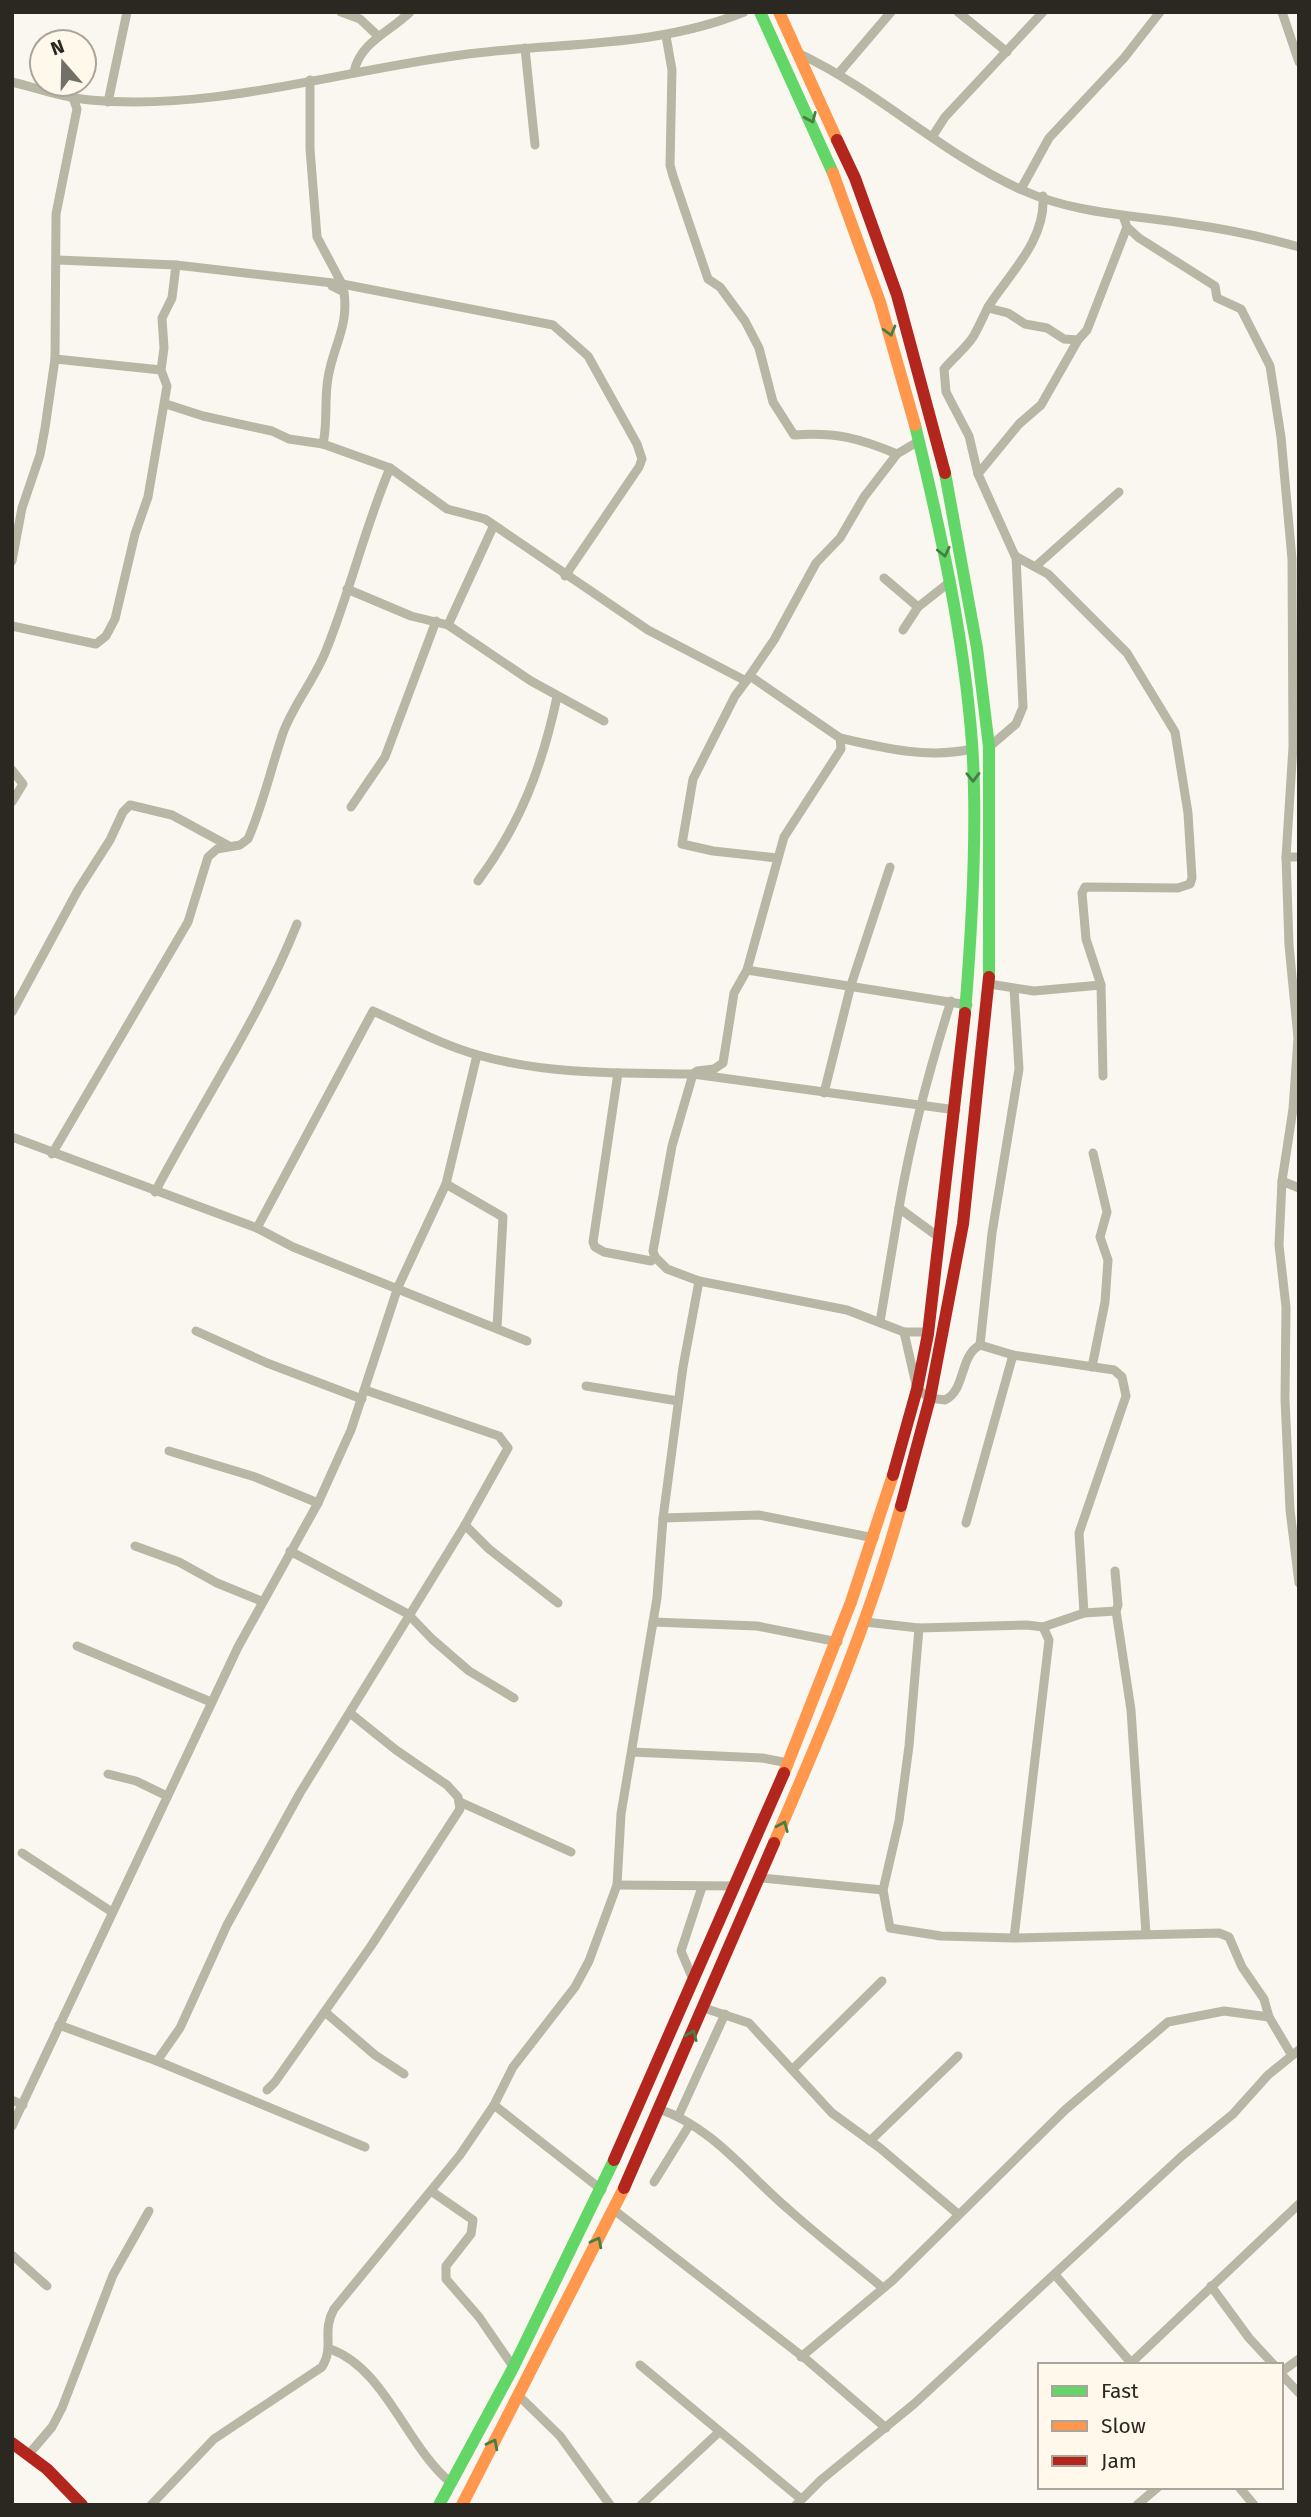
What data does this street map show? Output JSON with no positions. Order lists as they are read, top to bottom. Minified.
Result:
{"legend":["Fast","Slow","Jam"],"north":"top"}
